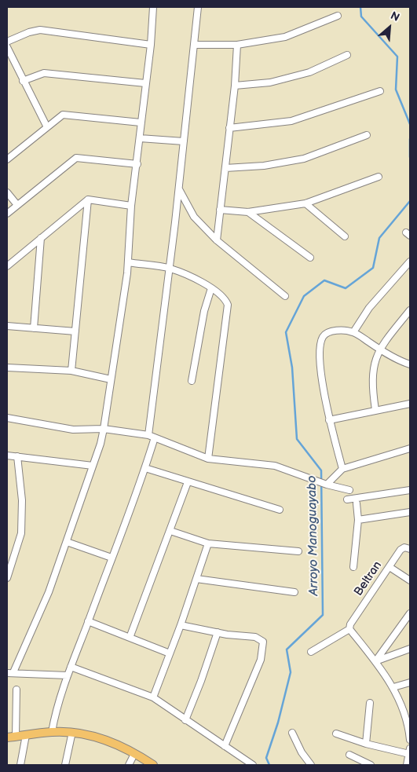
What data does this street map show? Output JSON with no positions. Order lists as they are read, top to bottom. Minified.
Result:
{"streets":{"street":["Beltran"]},"water":["Arroyo Manoguayabo"],"north":"top right"}
